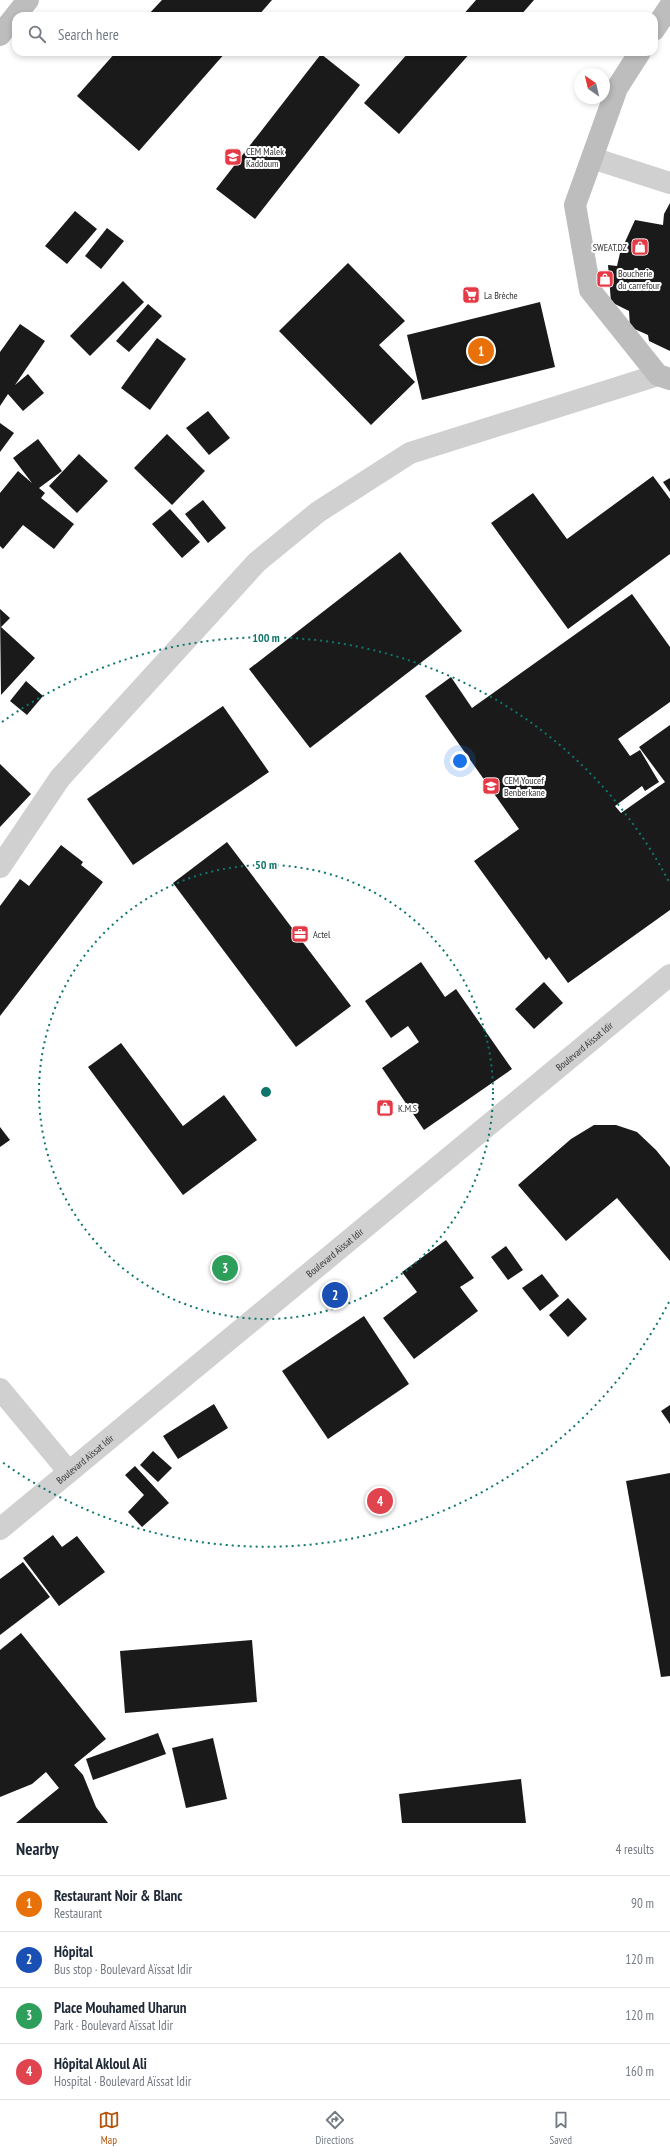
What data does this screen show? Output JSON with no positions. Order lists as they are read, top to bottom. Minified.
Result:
{"streets":{"street":["Boulevard Aïssat Idir"]},"places":{"school or university":["CEM Malek Kaddoum","CEM Youcef Benberkane"],"shop":["SWEAT.DZ","Boucherie du carrefour","K.M.S"],"supermarket":["La Brèche"],"office":["Actel"]},"north":"top left","page":{"search":"Search here","pins":["1","3","2","4"],"heading":["Nearby","4 results"],"list":[{"mark":"1","name":"Restaurant Noir & Blanc","note":"Restaurant","value":"90 m"},{"mark":"2","name":"Hôpital","note":"Bus stop · Boulevard Aïssat Idir","value":"120 m"},{"mark":"3","name":"Place Mouhamed Uharun","note":"Park · Boulevard Aïssat Idir","value":"120 m"},{"mark":"4","name":"Hôpital Akloul Ali","note":"Hospital · Boulevard Aïssat Idir","value":"160 m"}],"nav":["Map","Directions","Saved"]},"rings":["100 m","50 m"]}
